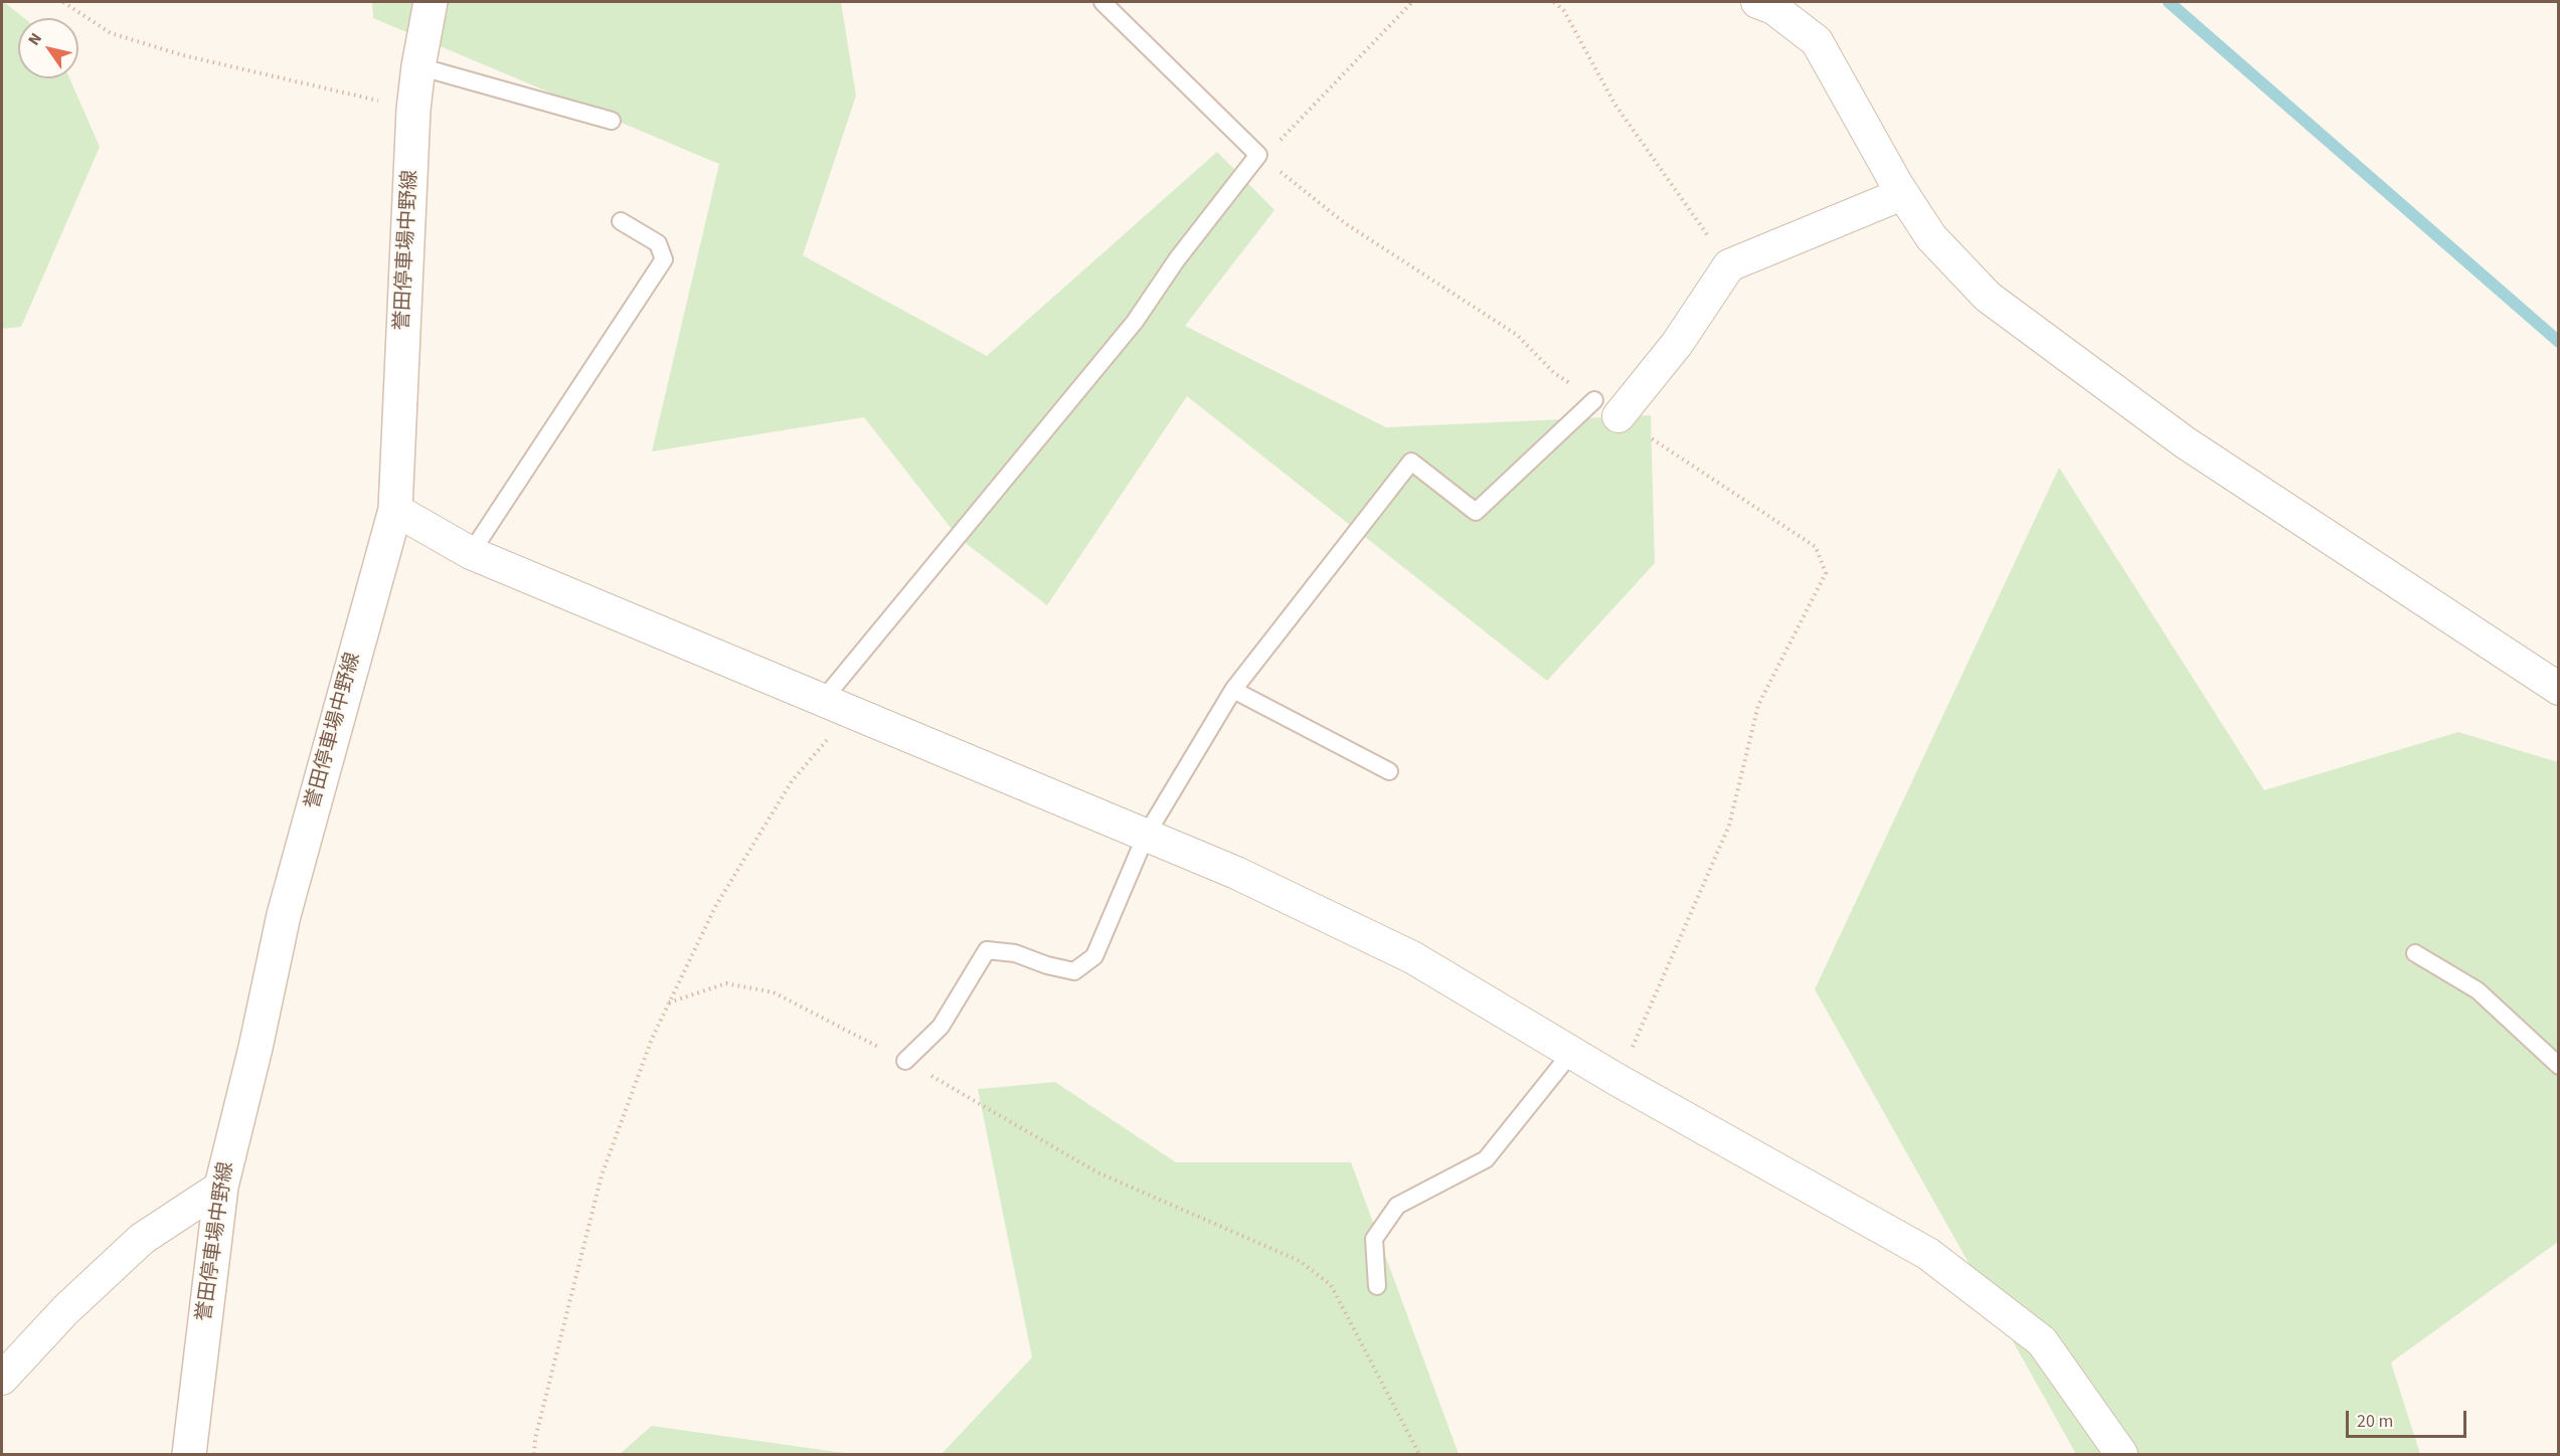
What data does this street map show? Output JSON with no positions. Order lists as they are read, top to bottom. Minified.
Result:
{"streets":{"main road":["誉田停車場中野線"]},"scale_bar":"20 m","north":"top left"}
